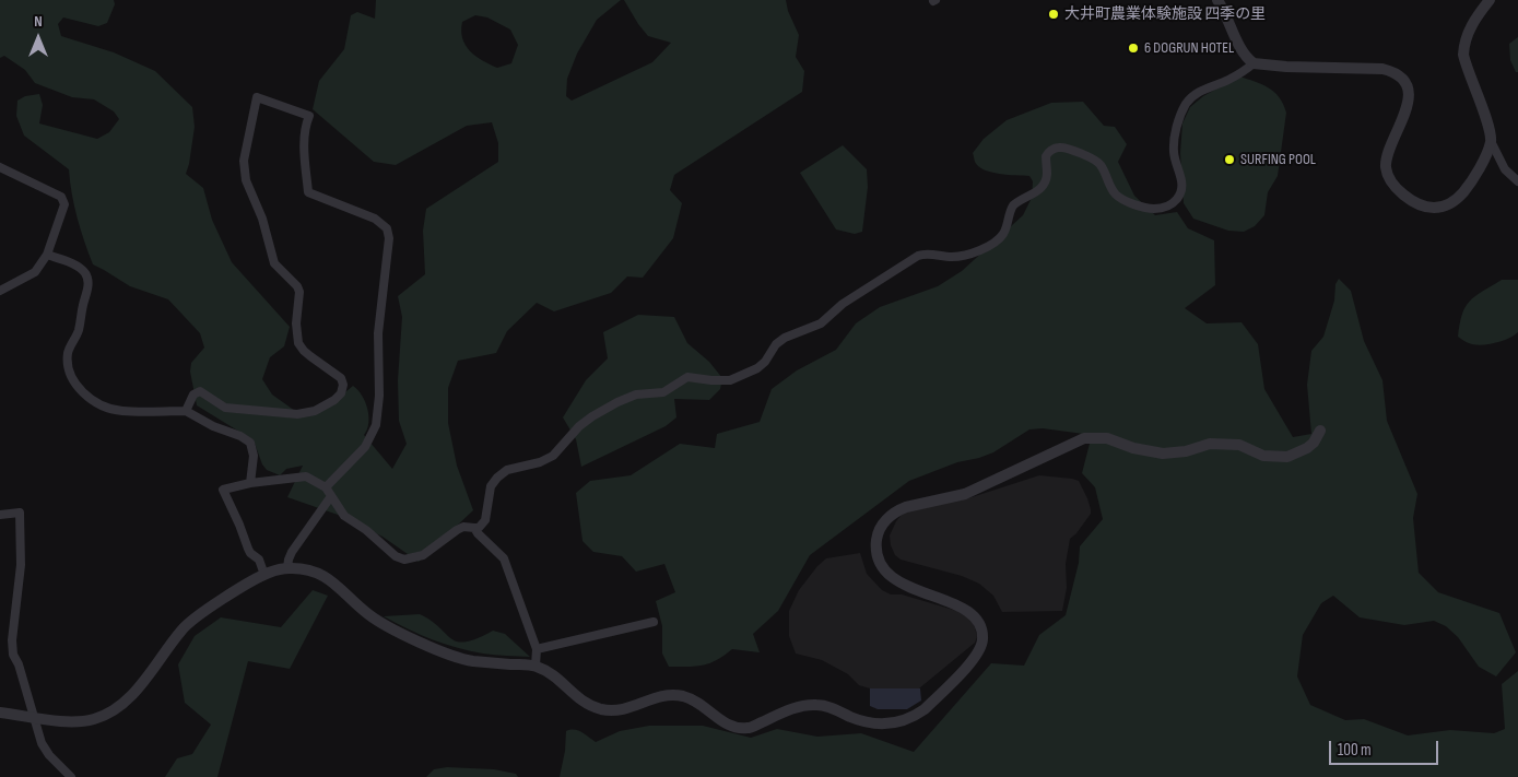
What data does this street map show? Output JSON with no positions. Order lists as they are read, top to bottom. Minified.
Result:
{"places":["大井町農業体験施設 四季の里","6 DOGRUN HOTEL","SURFING POOL"],"scale_bar":"100 m","north":"top"}
